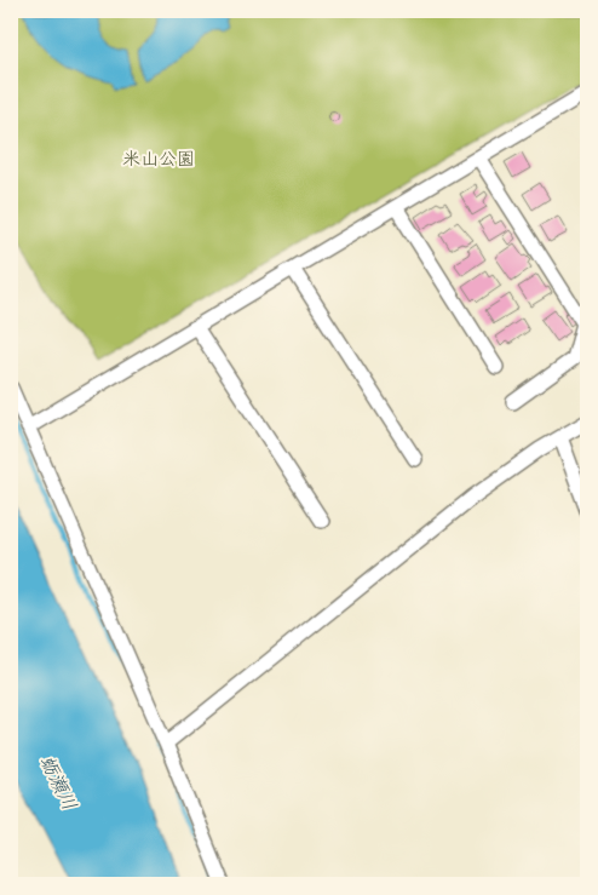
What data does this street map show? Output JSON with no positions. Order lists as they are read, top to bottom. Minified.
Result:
{"water":["蛎瀬川"],"parks":["米山公園"]}
